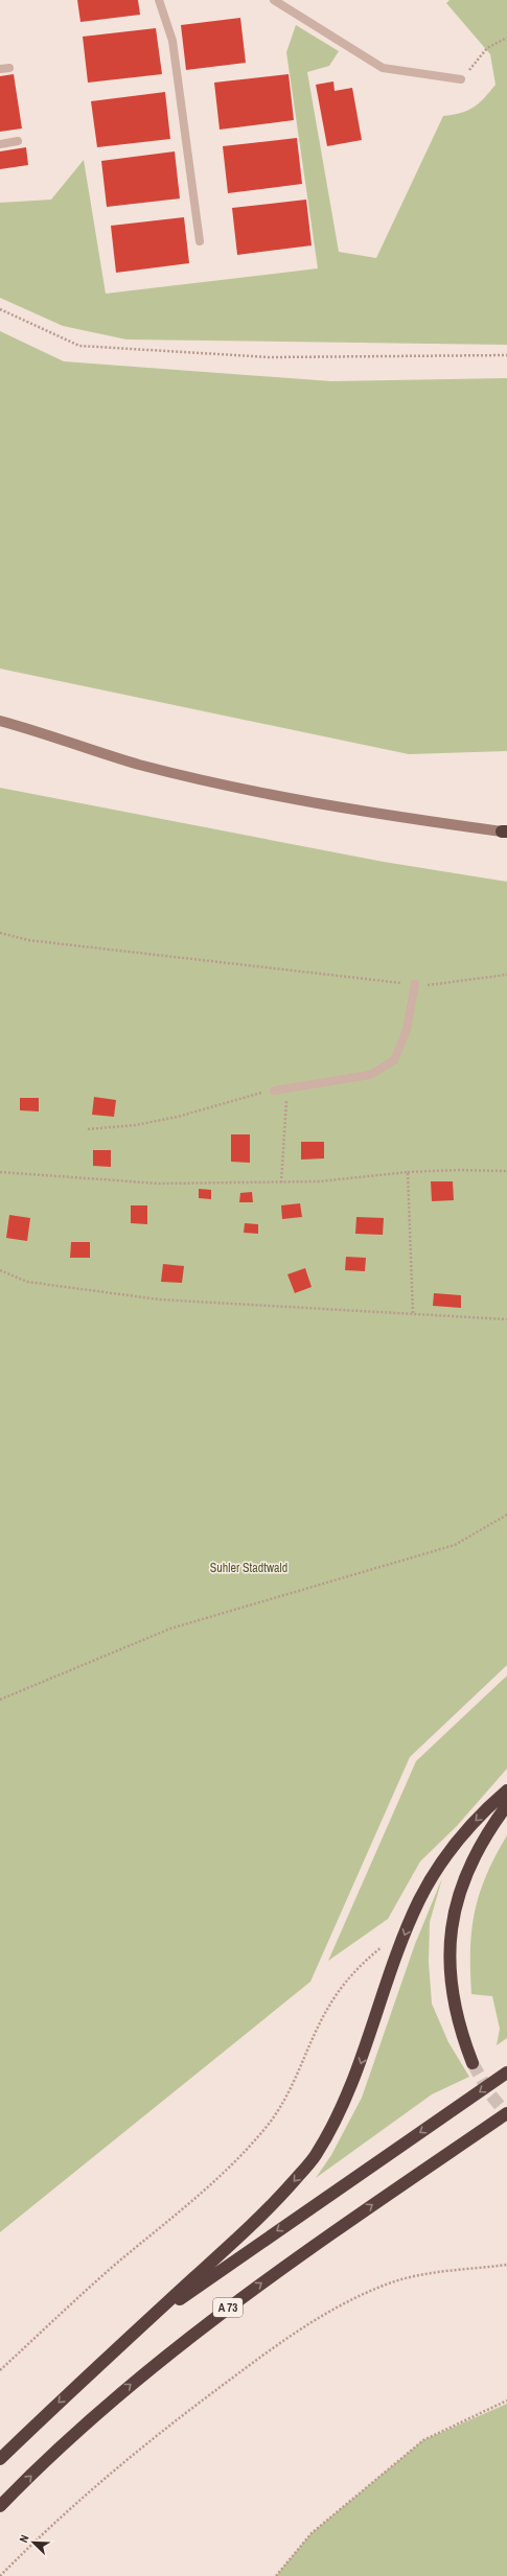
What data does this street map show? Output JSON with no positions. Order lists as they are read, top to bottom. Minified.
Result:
{"streets":{"highway":["A 73"]},"parks":["Suhler Stadtwald"],"north":"top left"}
